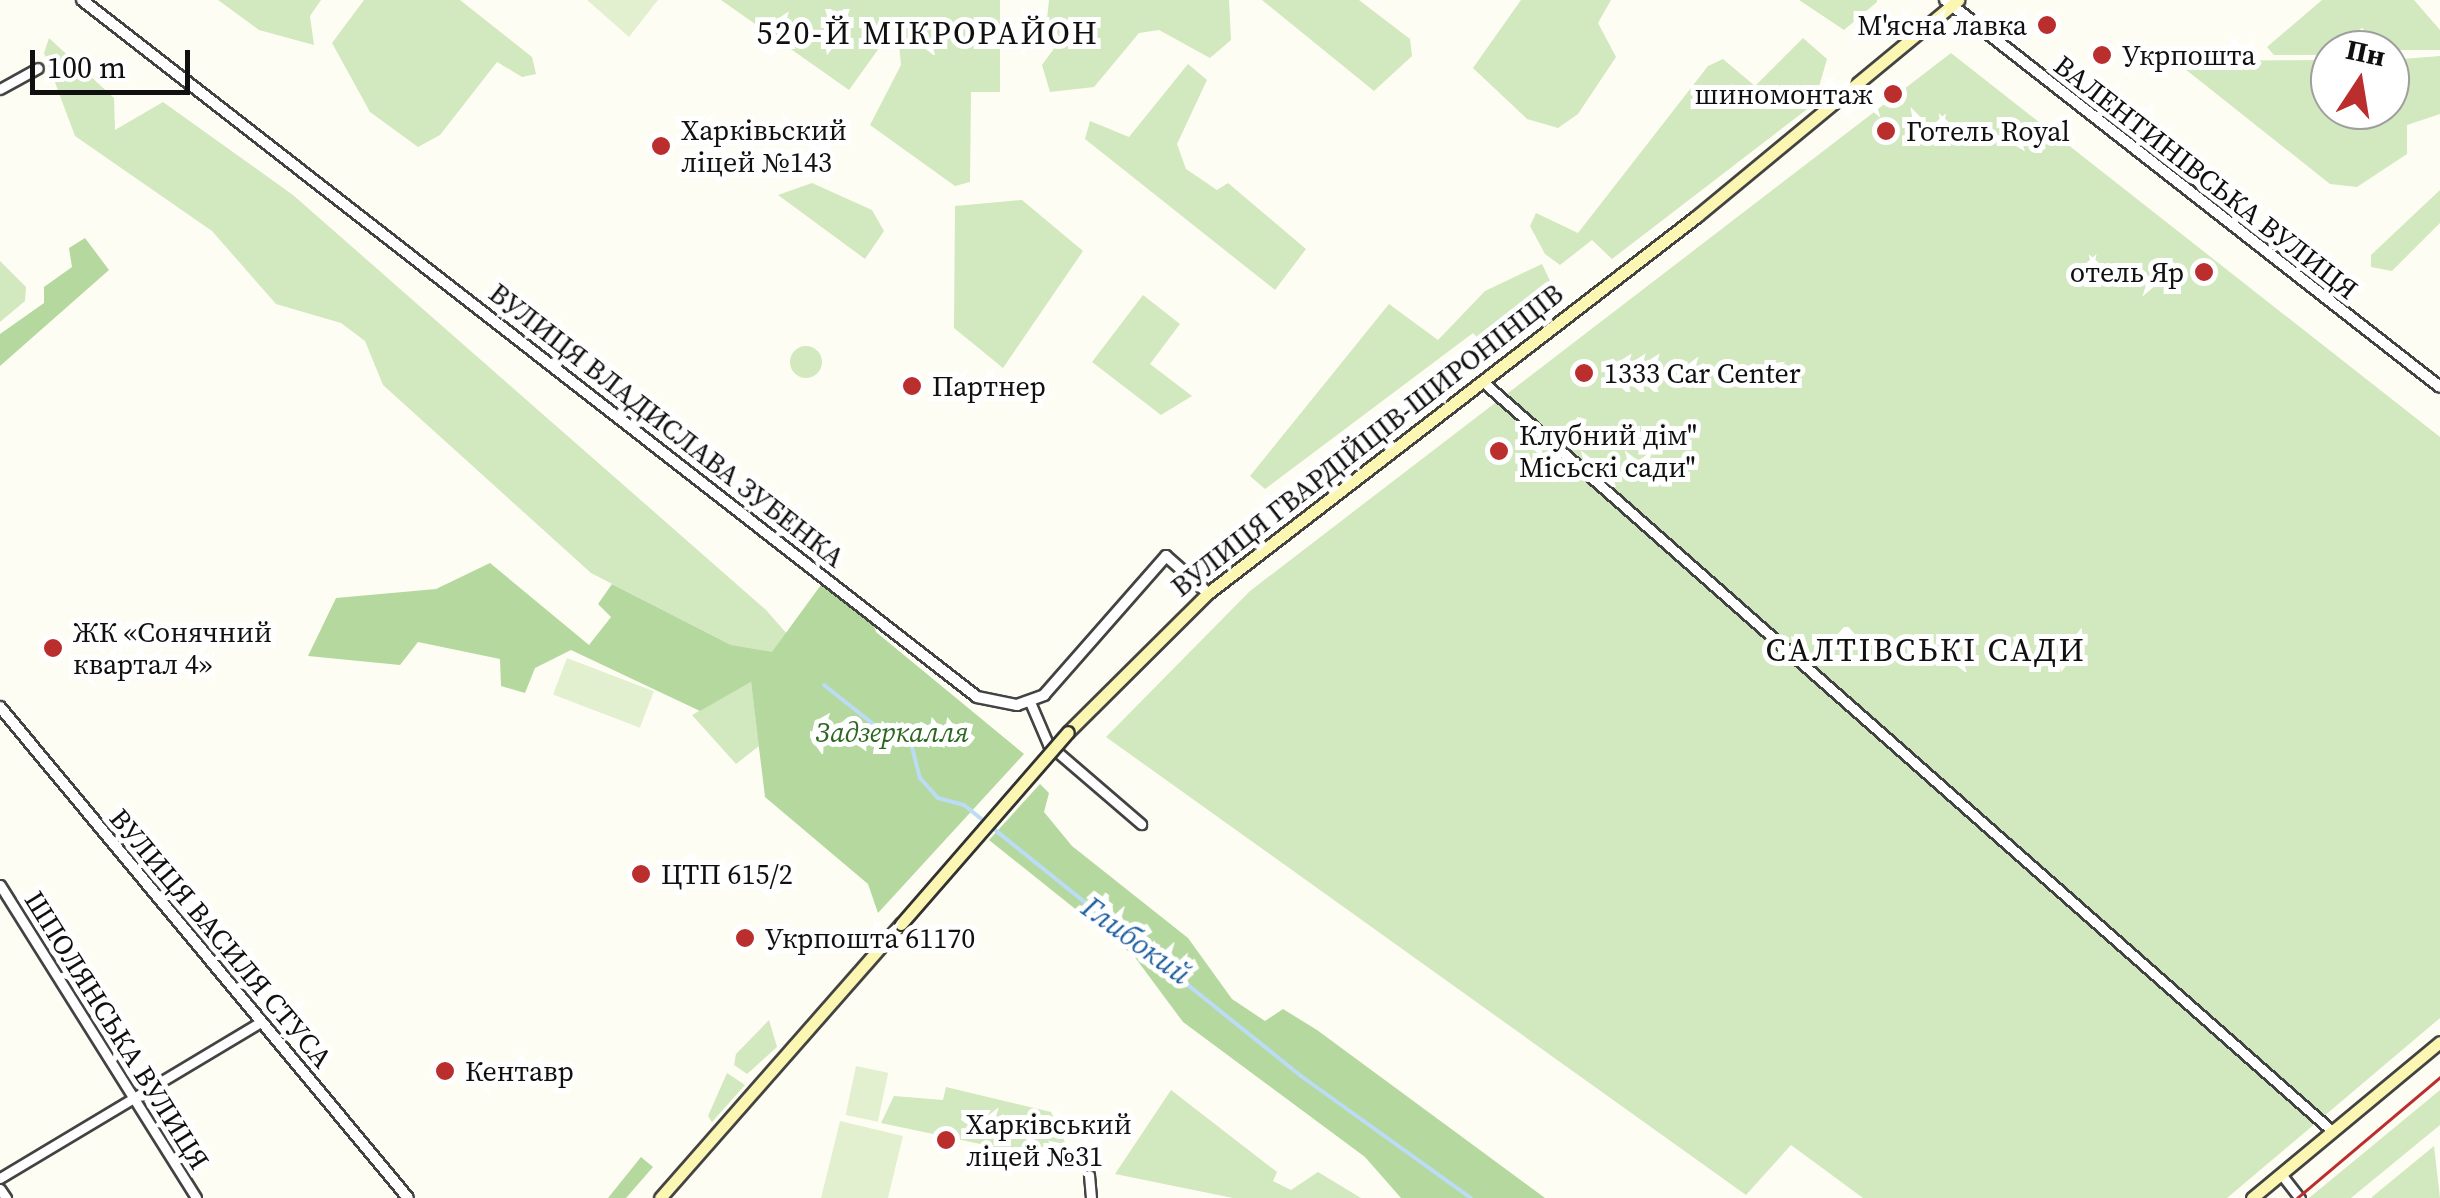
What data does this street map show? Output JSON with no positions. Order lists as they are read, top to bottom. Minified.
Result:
{"streets":{"main road":["ВУЛИЦЯ ГВАРДІЙЦІВ-ШИРОНІНЦІВ"],"street":["ВАЛЕНТИНІВСЬКА ВУЛИЦЯ","ВУЛИЦЯ ВЛАДИСЛАВА ЗУБЕНКА","ВУЛИЦЯ ВАСИЛЯ СТУСА","ШПОЛЯНСЬКА ВУЛИЦЯ"]},"crossings":[["ВАЛЕНТИНІВСЬКА ВУЛИЦЯ","ВУЛИЦЯ ГВАРДІЙЦІВ-ШИРОНІНЦІВ"]],"districts":["520-Й МІКРОРАЙОН","САЛТІВСЬКІ САДИ"],"water":["Глибокий"],"parks":["Задзеркалля"],"places":["М'ясна лавка","Укрпошта","шиномонтаж","Готель Royal","Харківьский ліцей №143","отель Яр","1333 Car Center","Партнер","Клубний дім\" Місьскі сади\"","ЖК «Сонячний квартал 4»","ЦТП 615/2","Укрпошта 61170","Кентавр","Харківський ліцей №31"],"scale_bar":"100 m","north":"top"}
